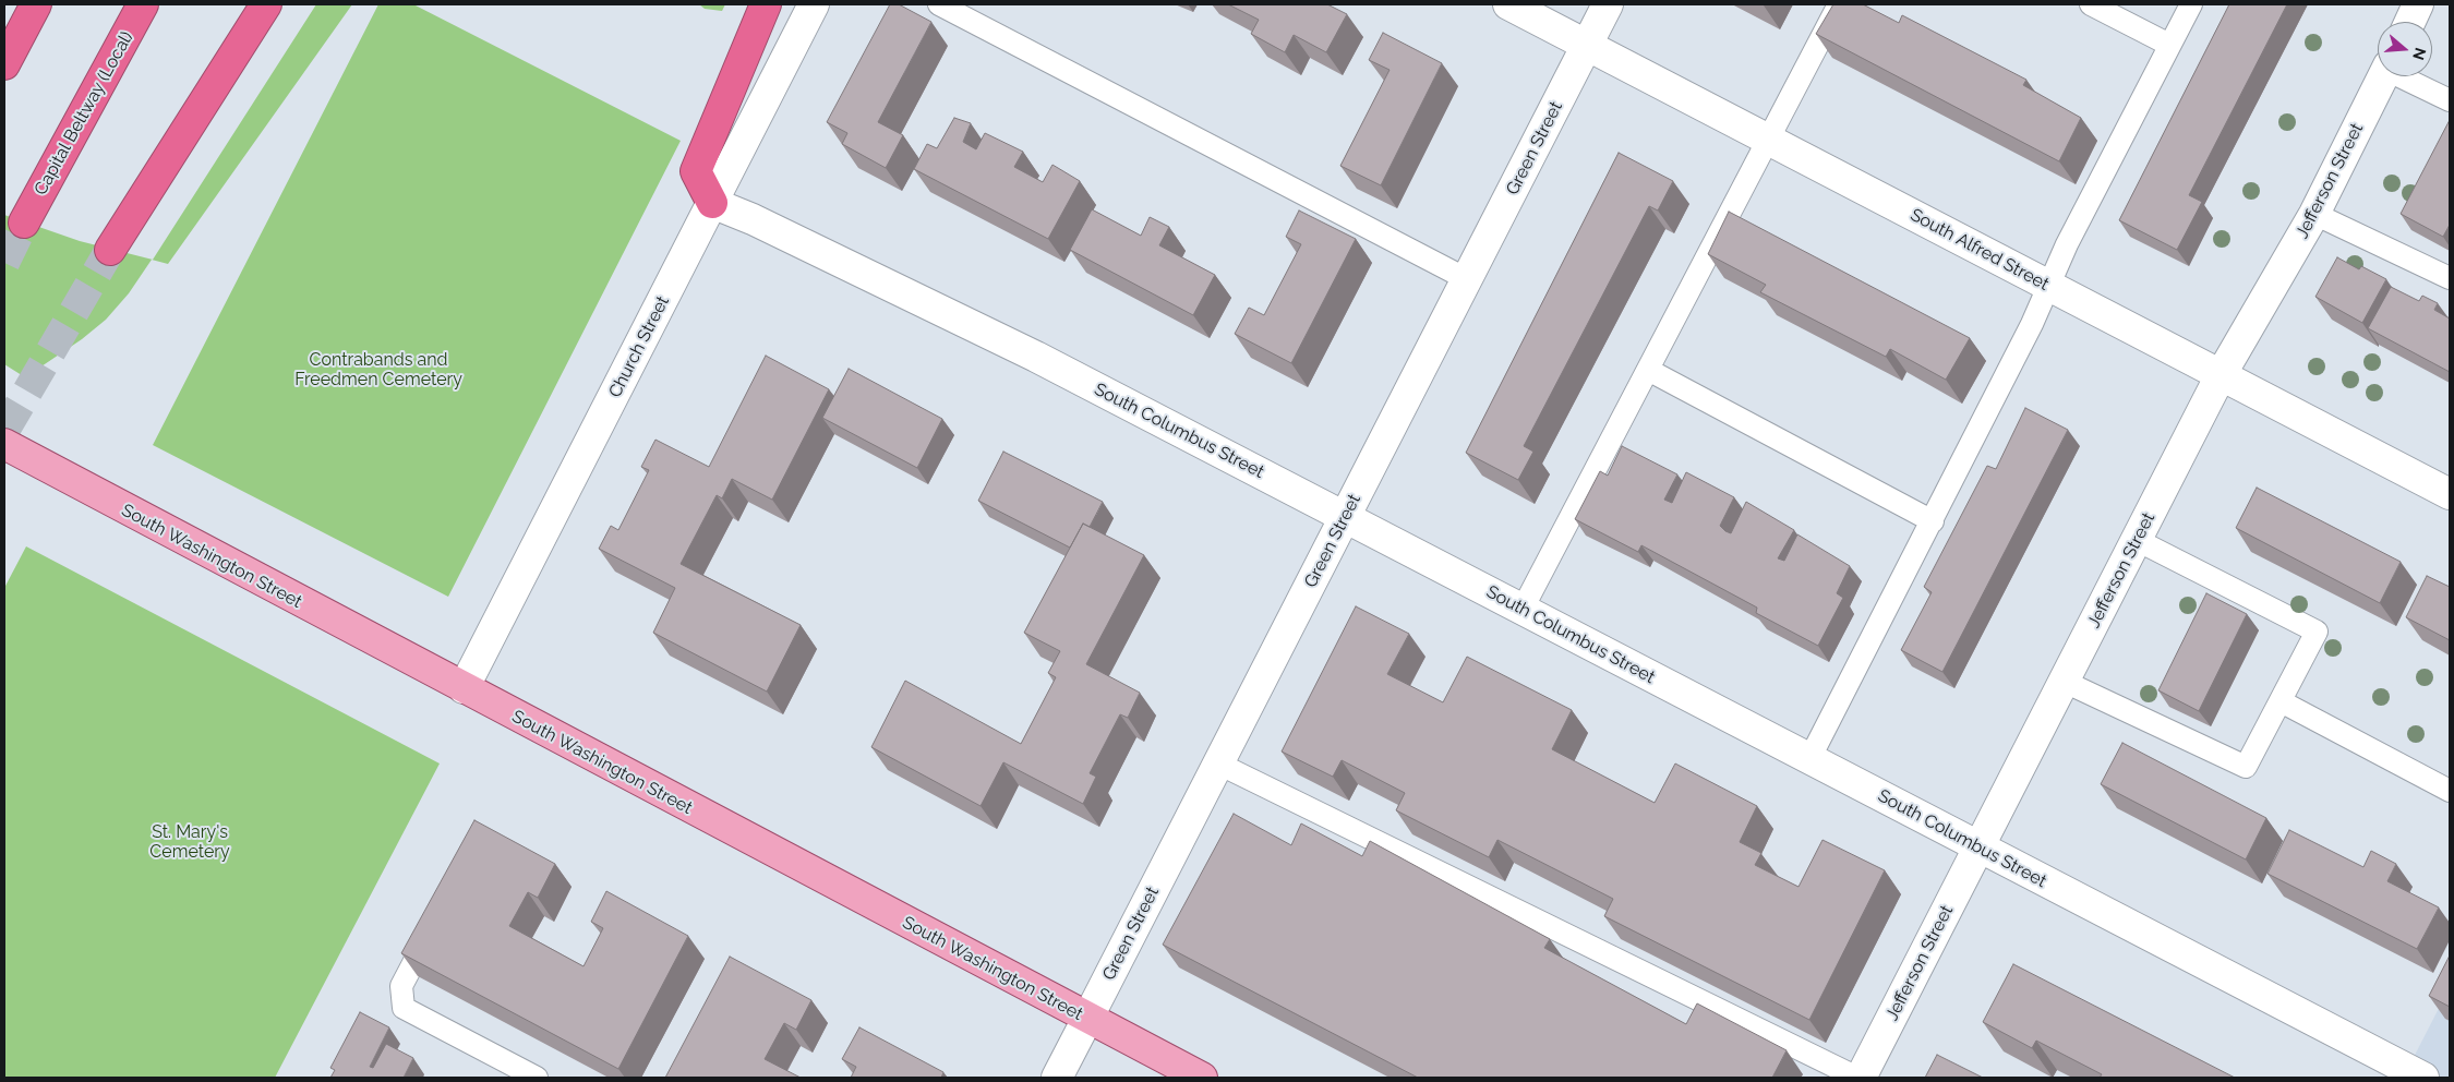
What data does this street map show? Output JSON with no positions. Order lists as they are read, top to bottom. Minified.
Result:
{"streets":{"highway":["Capital Beltway (Local)"],"main road":["South Washington Street"],"street":["Green Street","Jefferson Street","South Alfred Street","Church Street","South Columbus Street"]},"crossings":[["Green Street","South Alfred Street"],["Green Street","South Columbus Street"],["Green Street","South Washington Street"],["Jefferson Street","South Alfred Street"],["Jefferson Street","South Columbus Street"],["Church Street","South Columbus Street"],["Church Street","South Washington Street"]],"parks":["Contrabands and Freedmen Cemetery","St. Mary's Cemetery"],"north":"right"}
